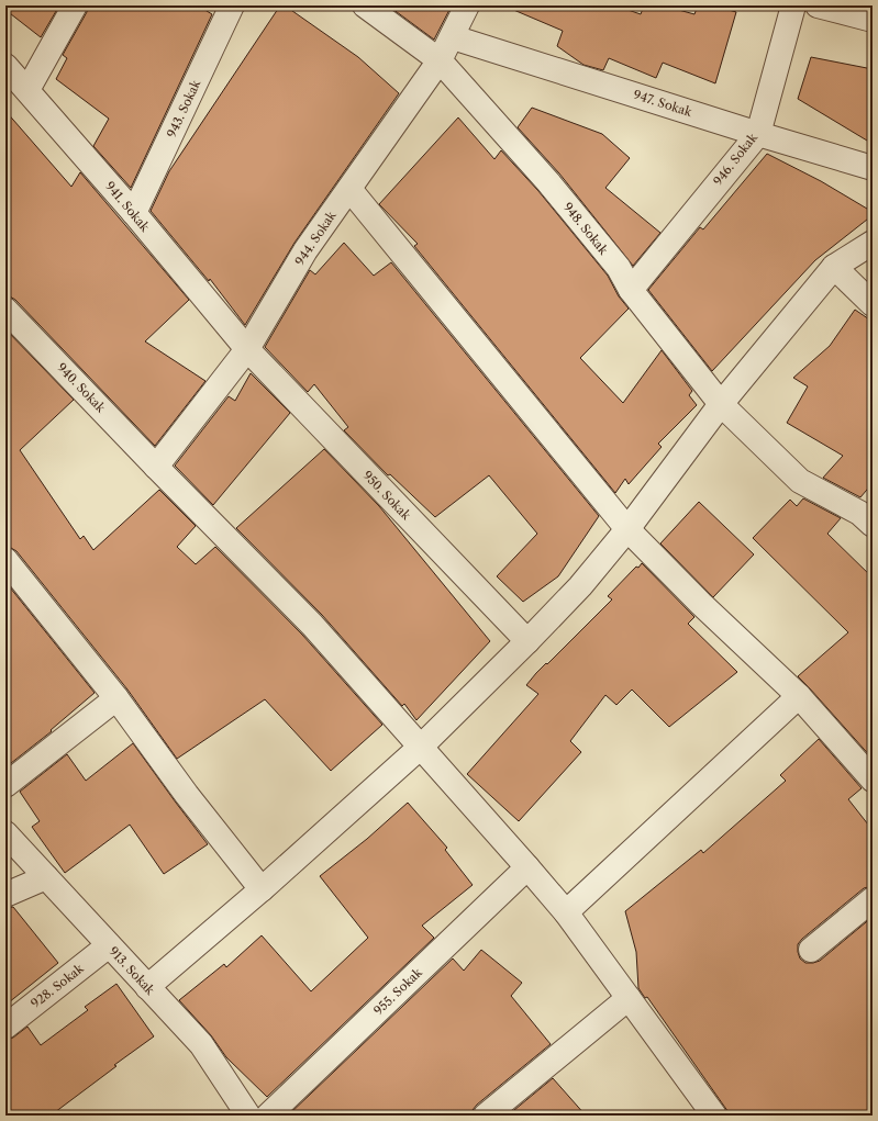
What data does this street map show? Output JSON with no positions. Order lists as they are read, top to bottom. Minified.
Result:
{"streets":{"street":["947. Sokak","943. Sokak","946. Sokak","941. Sokak","948. Sokak","944. Sokak","940. Sokak","950. Sokak","913. Sokak","928. Sokak","955. Sokak"]},"crossings":[["947. Sokak","946. Sokak"],["947. Sokak","944. Sokak"],["943. Sokak","941. Sokak"],["946. Sokak","948. Sokak"],["941. Sokak","944. Sokak"],["941. Sokak","950. Sokak"],["948. Sokak","944. Sokak"],["944. Sokak","940. Sokak"],["944. Sokak","950. Sokak"],["940. Sokak","955. Sokak"],["913. Sokak","928. Sokak"]]}
